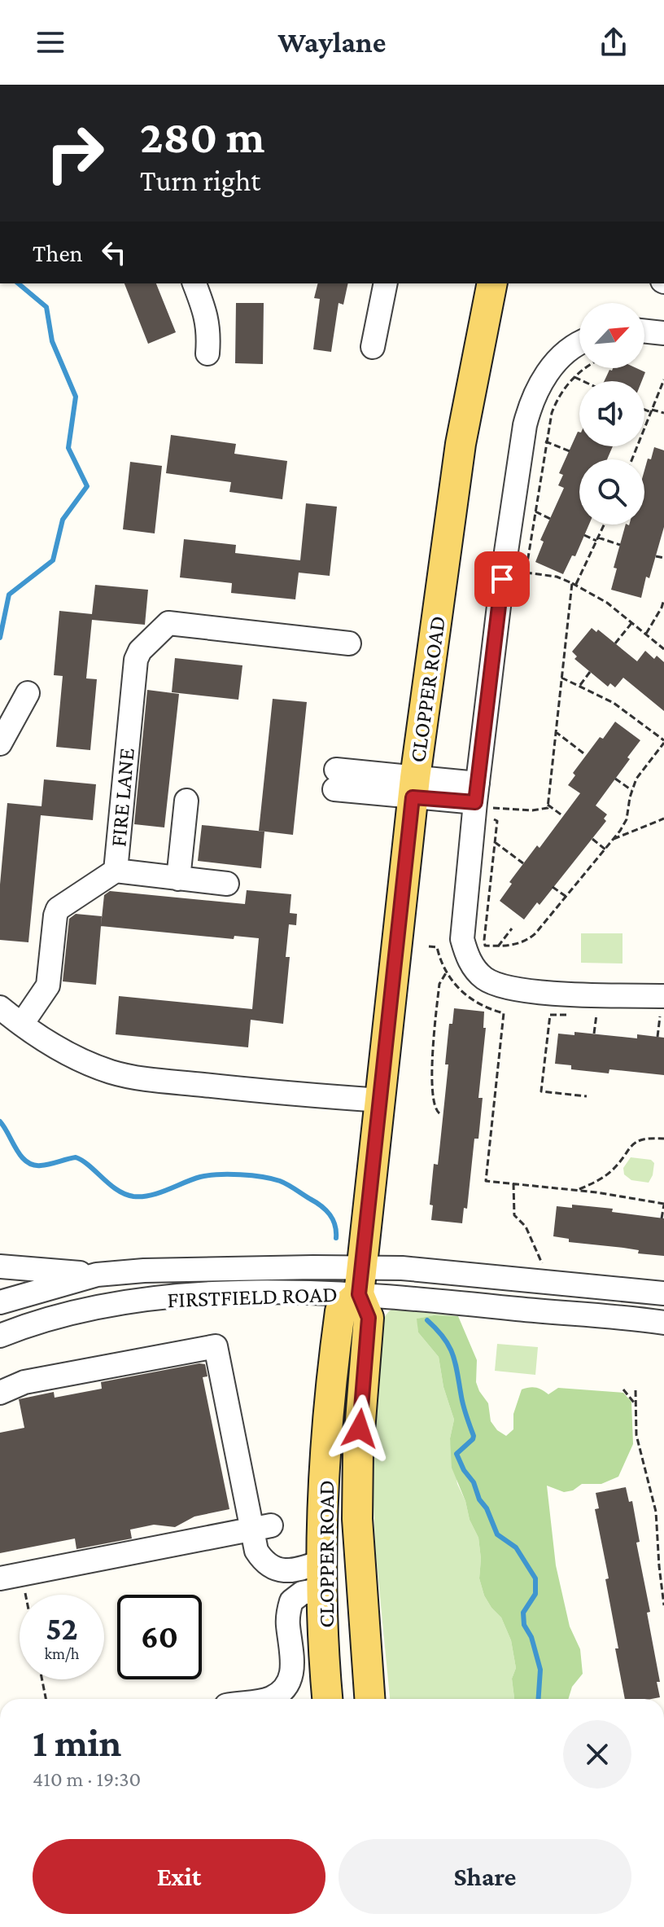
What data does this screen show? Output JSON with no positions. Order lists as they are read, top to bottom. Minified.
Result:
{"streets":{"main road":["CLOPPER ROAD"],"street":["FIRE LANE","FIRSTFIELD ROAD"]},"crossings":[["CLOPPER ROAD","FIRSTFIELD ROAD"]],"north":"top right","page":{"header":"Waylane","turn":["280 m","Turn right"],"then":"Then","speed":"52 km/h","limit":"60","heading":["1 min","410 m · 19:30"],"buttons":["Exit","Share"]}}
